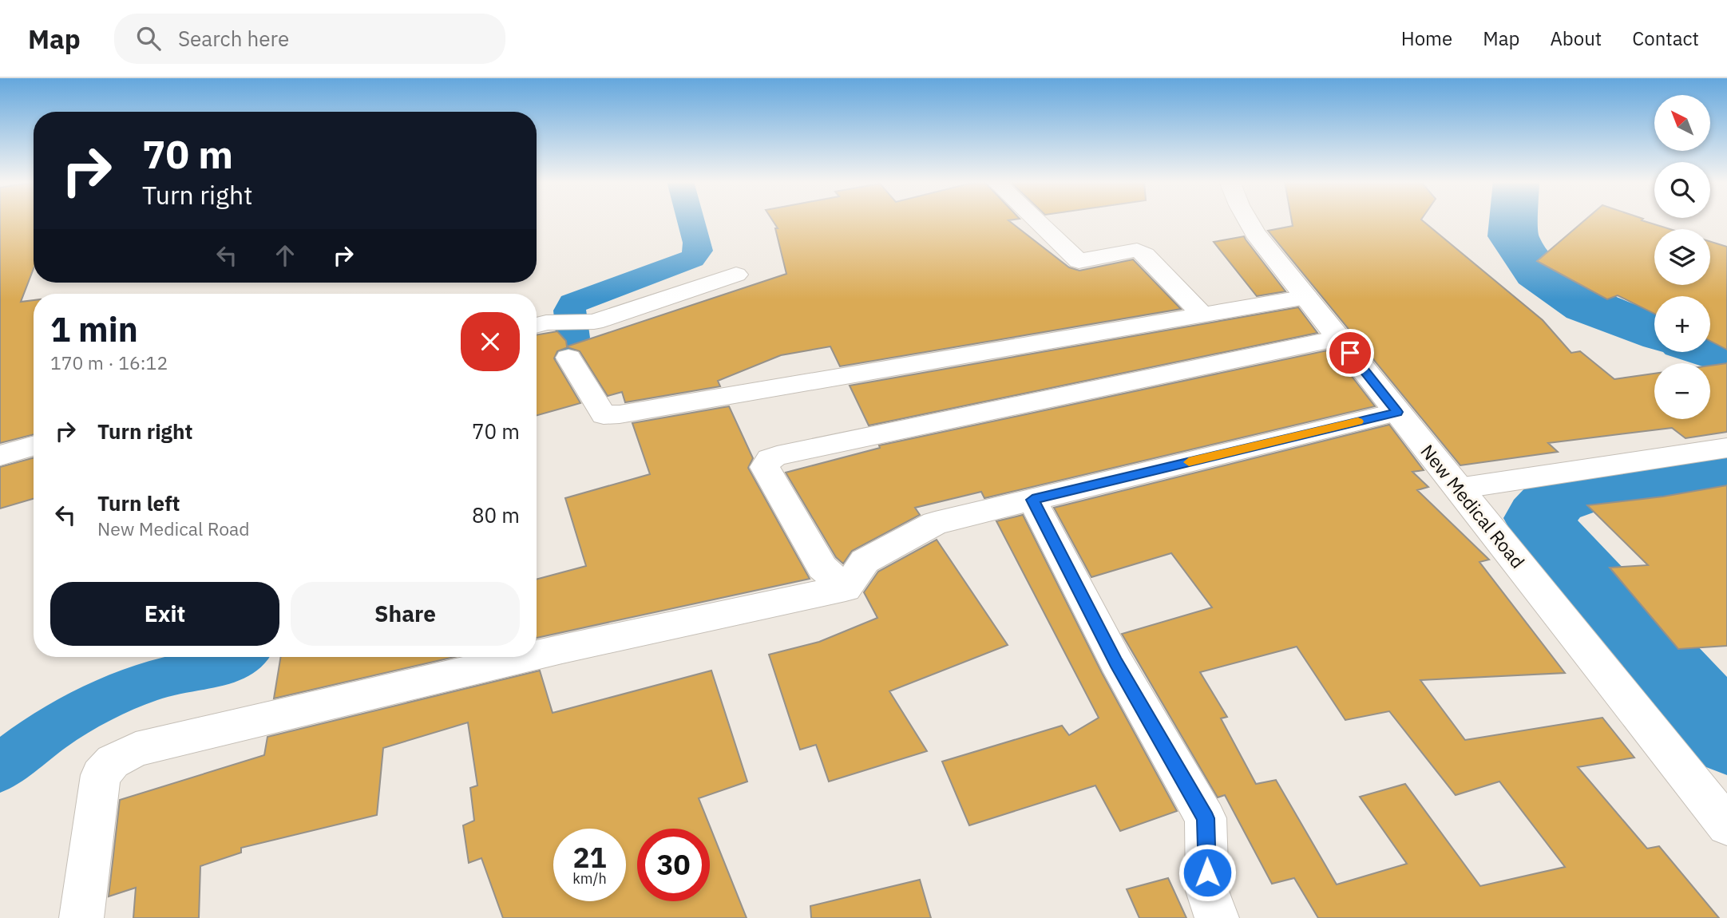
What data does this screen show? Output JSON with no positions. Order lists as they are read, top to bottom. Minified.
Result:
{"streets":{"street":["New Medical Road"]},"north":"top left","page":{"header":"Map","search":"Search here","nav":["Home","Map","About","Contact"],"map_buttons":["+","−"],"turn":["70 m","Turn right"],"heading":["1 min","170 m · 16:12"],"list":[{"name":"Turn right","value":"70 m"},{"name":"Turn left","note":"New Medical Road","value":"80 m"}],"buttons":["Exit","Share"],"speed":"21 km/h","limit":"30"}}
